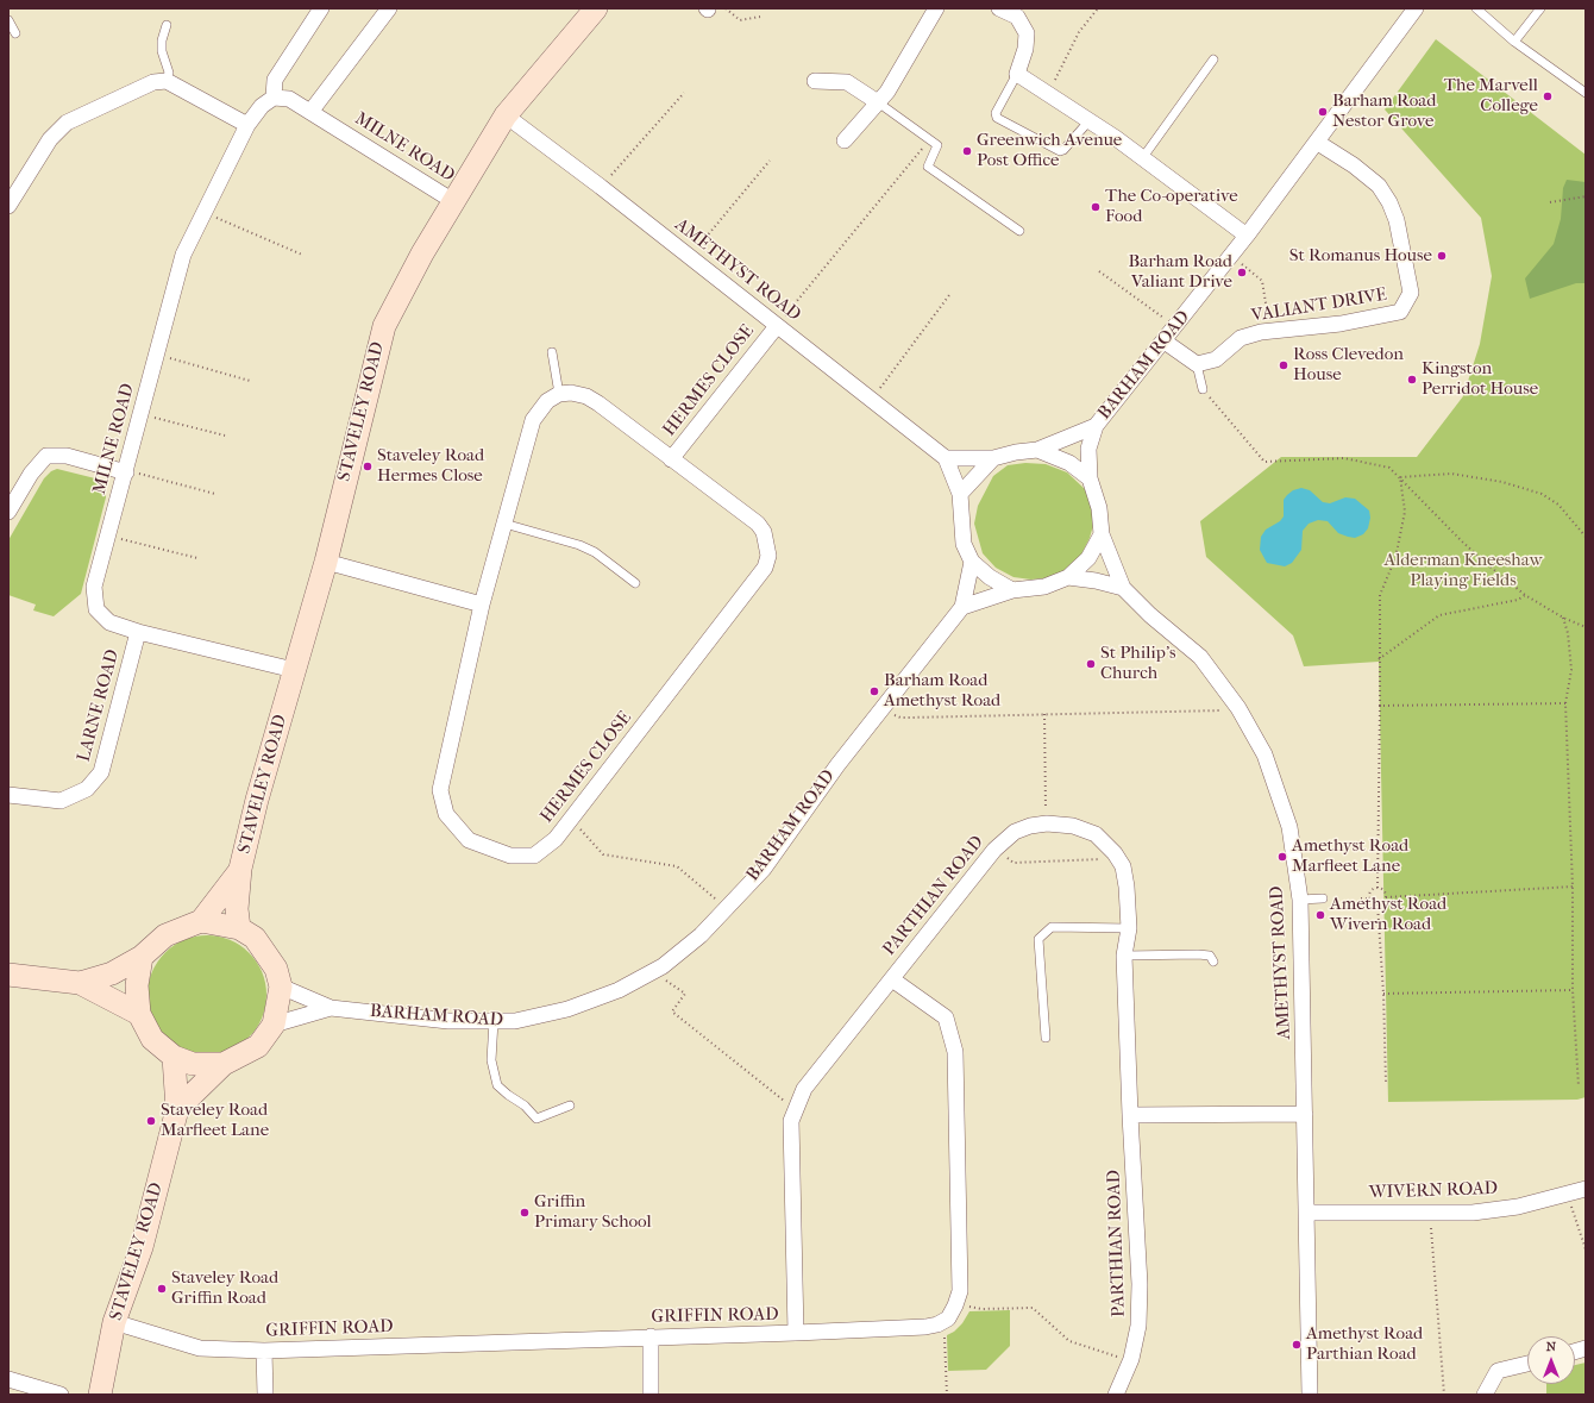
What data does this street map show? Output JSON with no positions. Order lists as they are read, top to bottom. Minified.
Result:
{"streets":{"street":["MILNE ROAD","AMETHYST ROAD","VALIANT DRIVE","BARHAM ROAD","HERMES CLOSE","STAVELEY ROAD","LARNE ROAD","PARTHIAN ROAD","WIVERN ROAD","GRIFFIN ROAD"]},"crossings":[["MILNE ROAD","STAVELEY ROAD"],["MILNE ROAD","LARNE ROAD"],["AMETHYST ROAD","BARHAM ROAD"],["AMETHYST ROAD","HERMES CLOSE"],["AMETHYST ROAD","STAVELEY ROAD"],["AMETHYST ROAD","WIVERN ROAD"],["VALIANT DRIVE","BARHAM ROAD"],["BARHAM ROAD","STAVELEY ROAD"],["STAVELEY ROAD","GRIFFIN ROAD"],["PARTHIAN ROAD","GRIFFIN ROAD"]],"parks":["Alderman Kneeshaw Playing Fields"],"places":["The Marvell College","Barham Road Nestor Grove","Greenwich Avenue Post Office","The Co-operative Food","St Romanus House","Barham Road Valiant Drive","Ross Clevedon House","Kingston Perridot House","Staveley Road Hermes Close","St Philip's Church","Barham Road Amethyst Road","Amethyst Road Marfleet Lane","Amethyst Road Wivern Road","Staveley Road Marfleet Lane","Griffin Primary School","Staveley Road Griffin Road","Amethyst Road Parthian Road"],"north":"top"}
